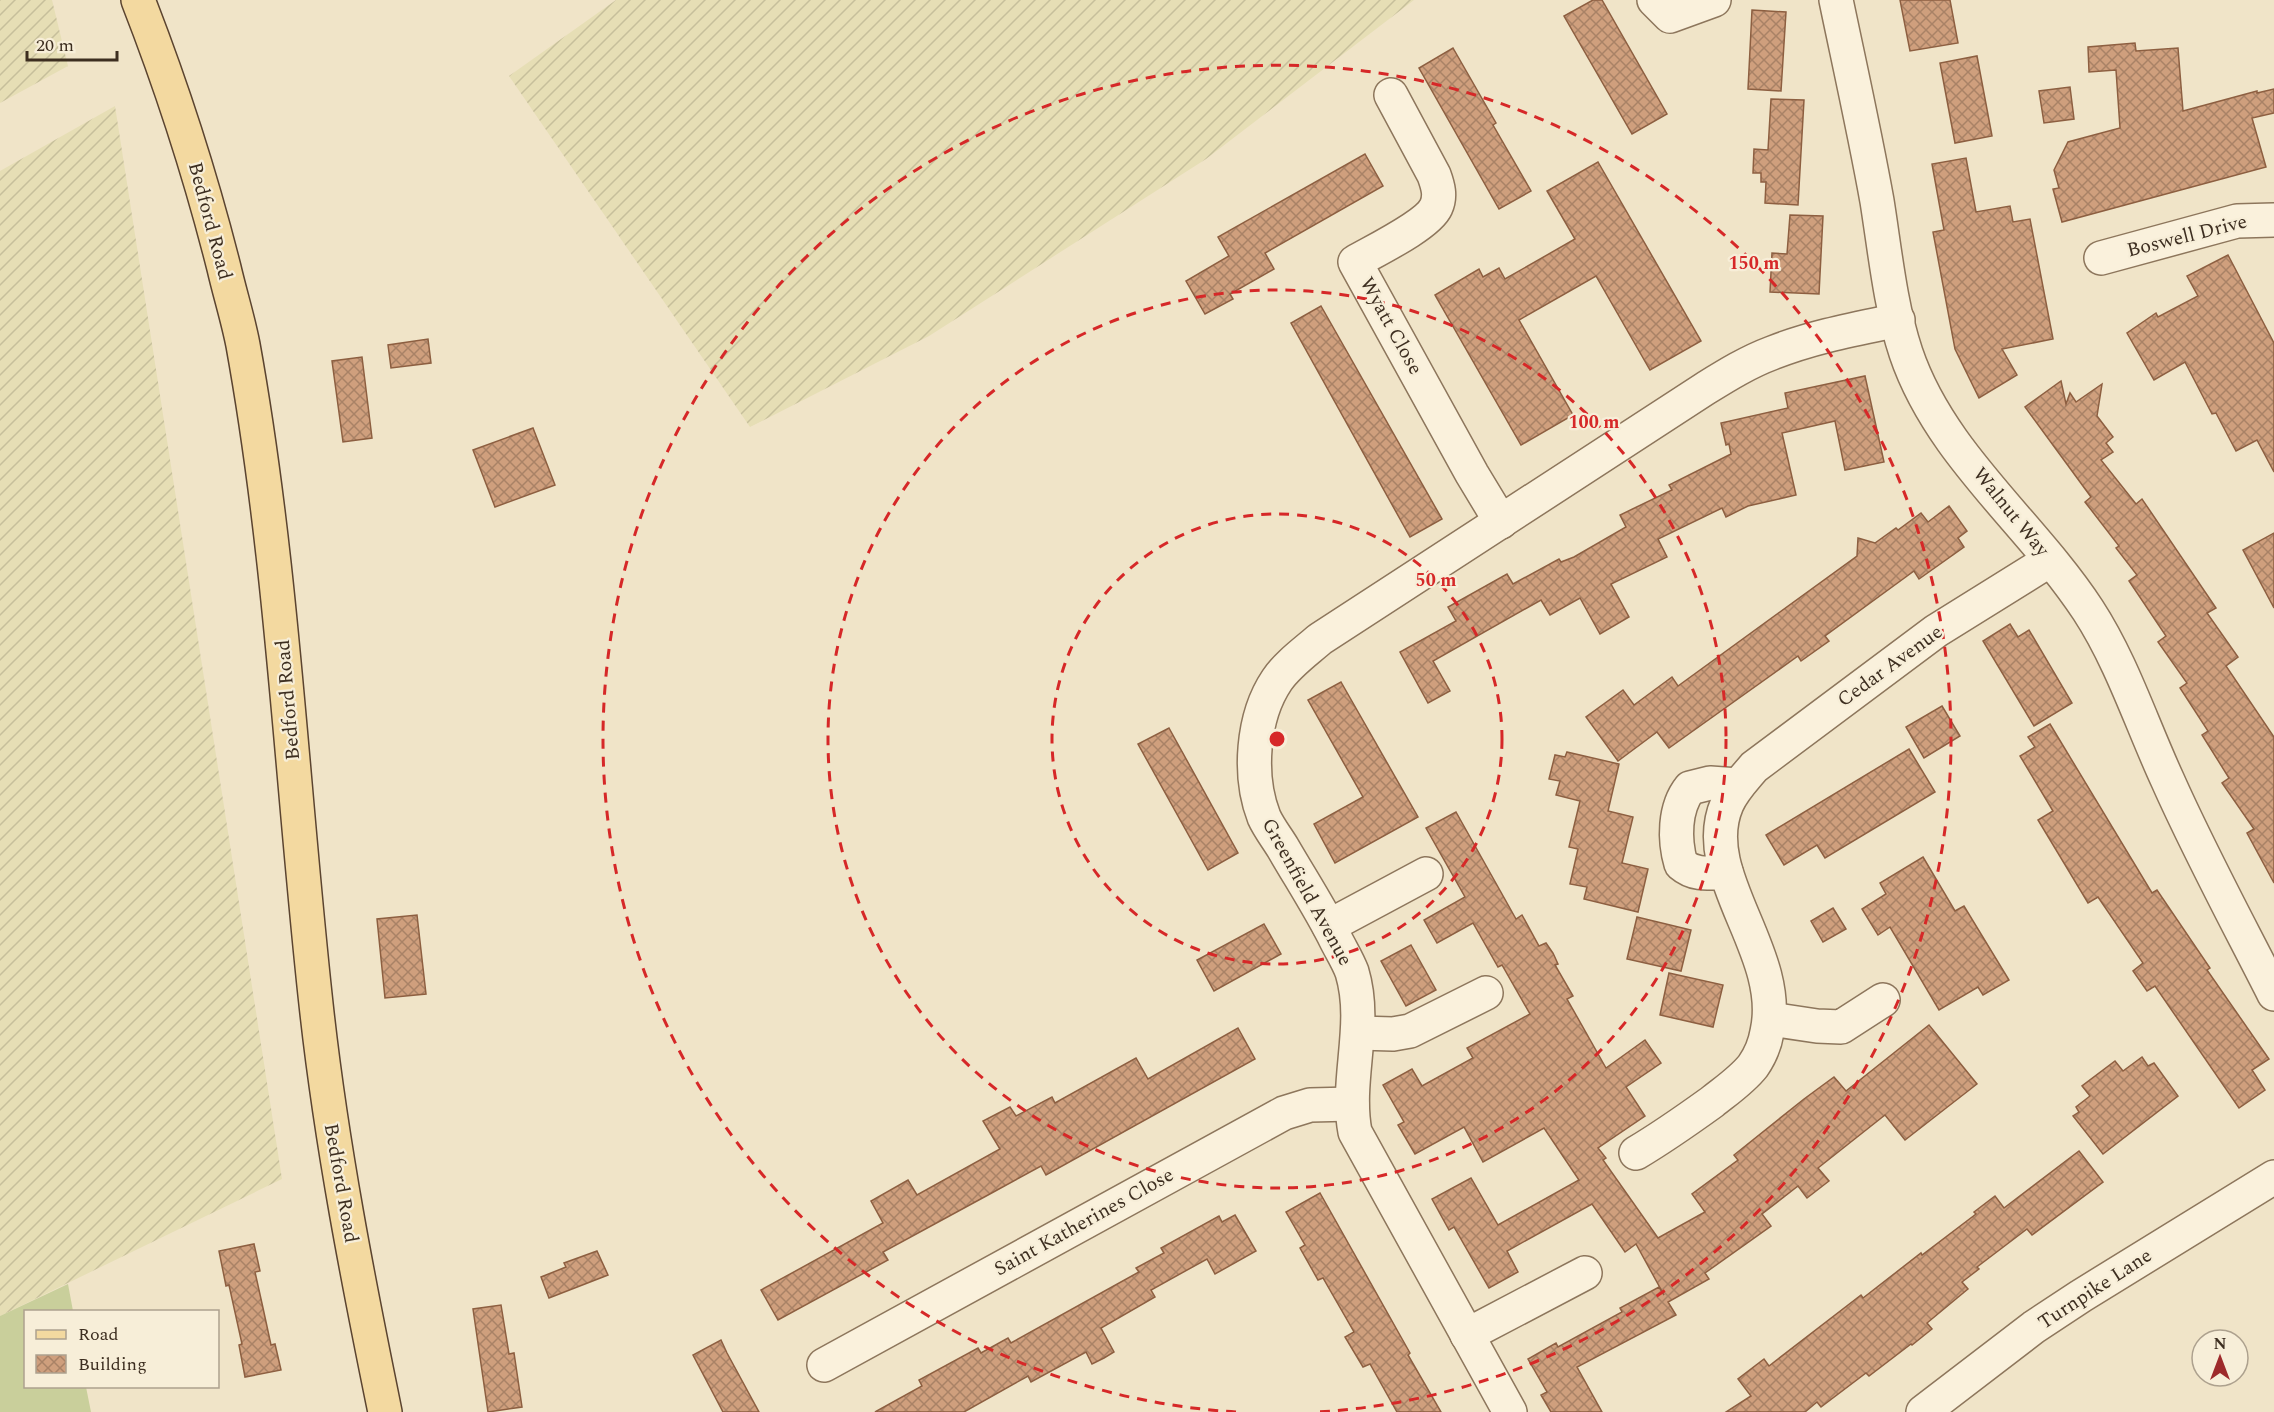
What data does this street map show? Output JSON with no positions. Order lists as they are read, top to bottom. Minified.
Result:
{"streets":{"main road":["Bedford Road"],"street":["Boswell Drive","Wyatt Close","Walnut Way","Cedar Avenue","Greenfield Avenue","Saint Katherines Close","Turnpike Lane"]},"crossings":[["Wyatt Close","Greenfield Avenue"],["Walnut Way","Cedar Avenue"],["Walnut Way","Greenfield Avenue"],["Greenfield Avenue","Saint Katherines Close"]],"legend":["Road","Building"],"scale_bar":"20 m","north":"top","rings":["150 m","100 m","50 m"]}
